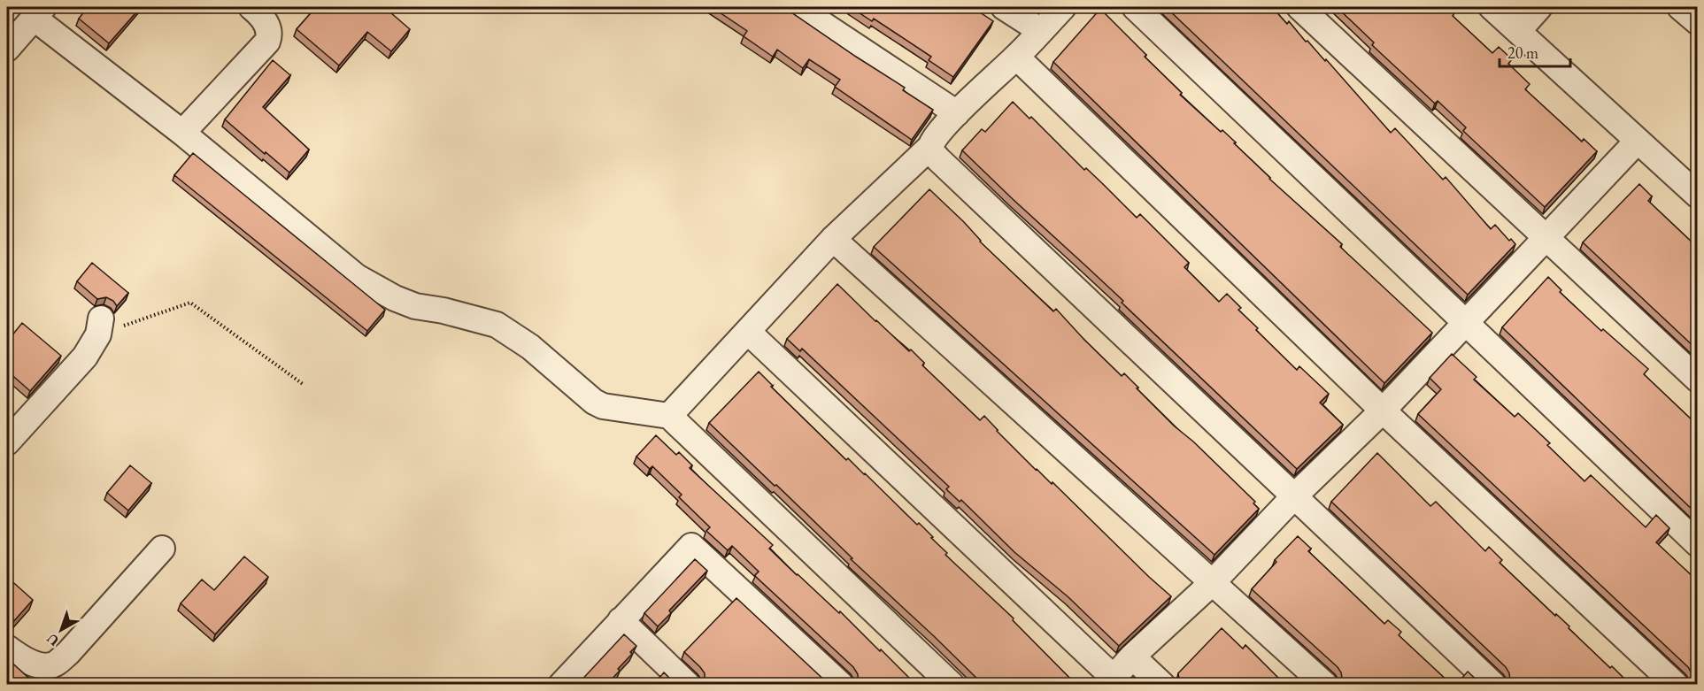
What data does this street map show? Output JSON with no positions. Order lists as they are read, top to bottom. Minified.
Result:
{"scale_bar":"20 m","north":"bottom left"}
